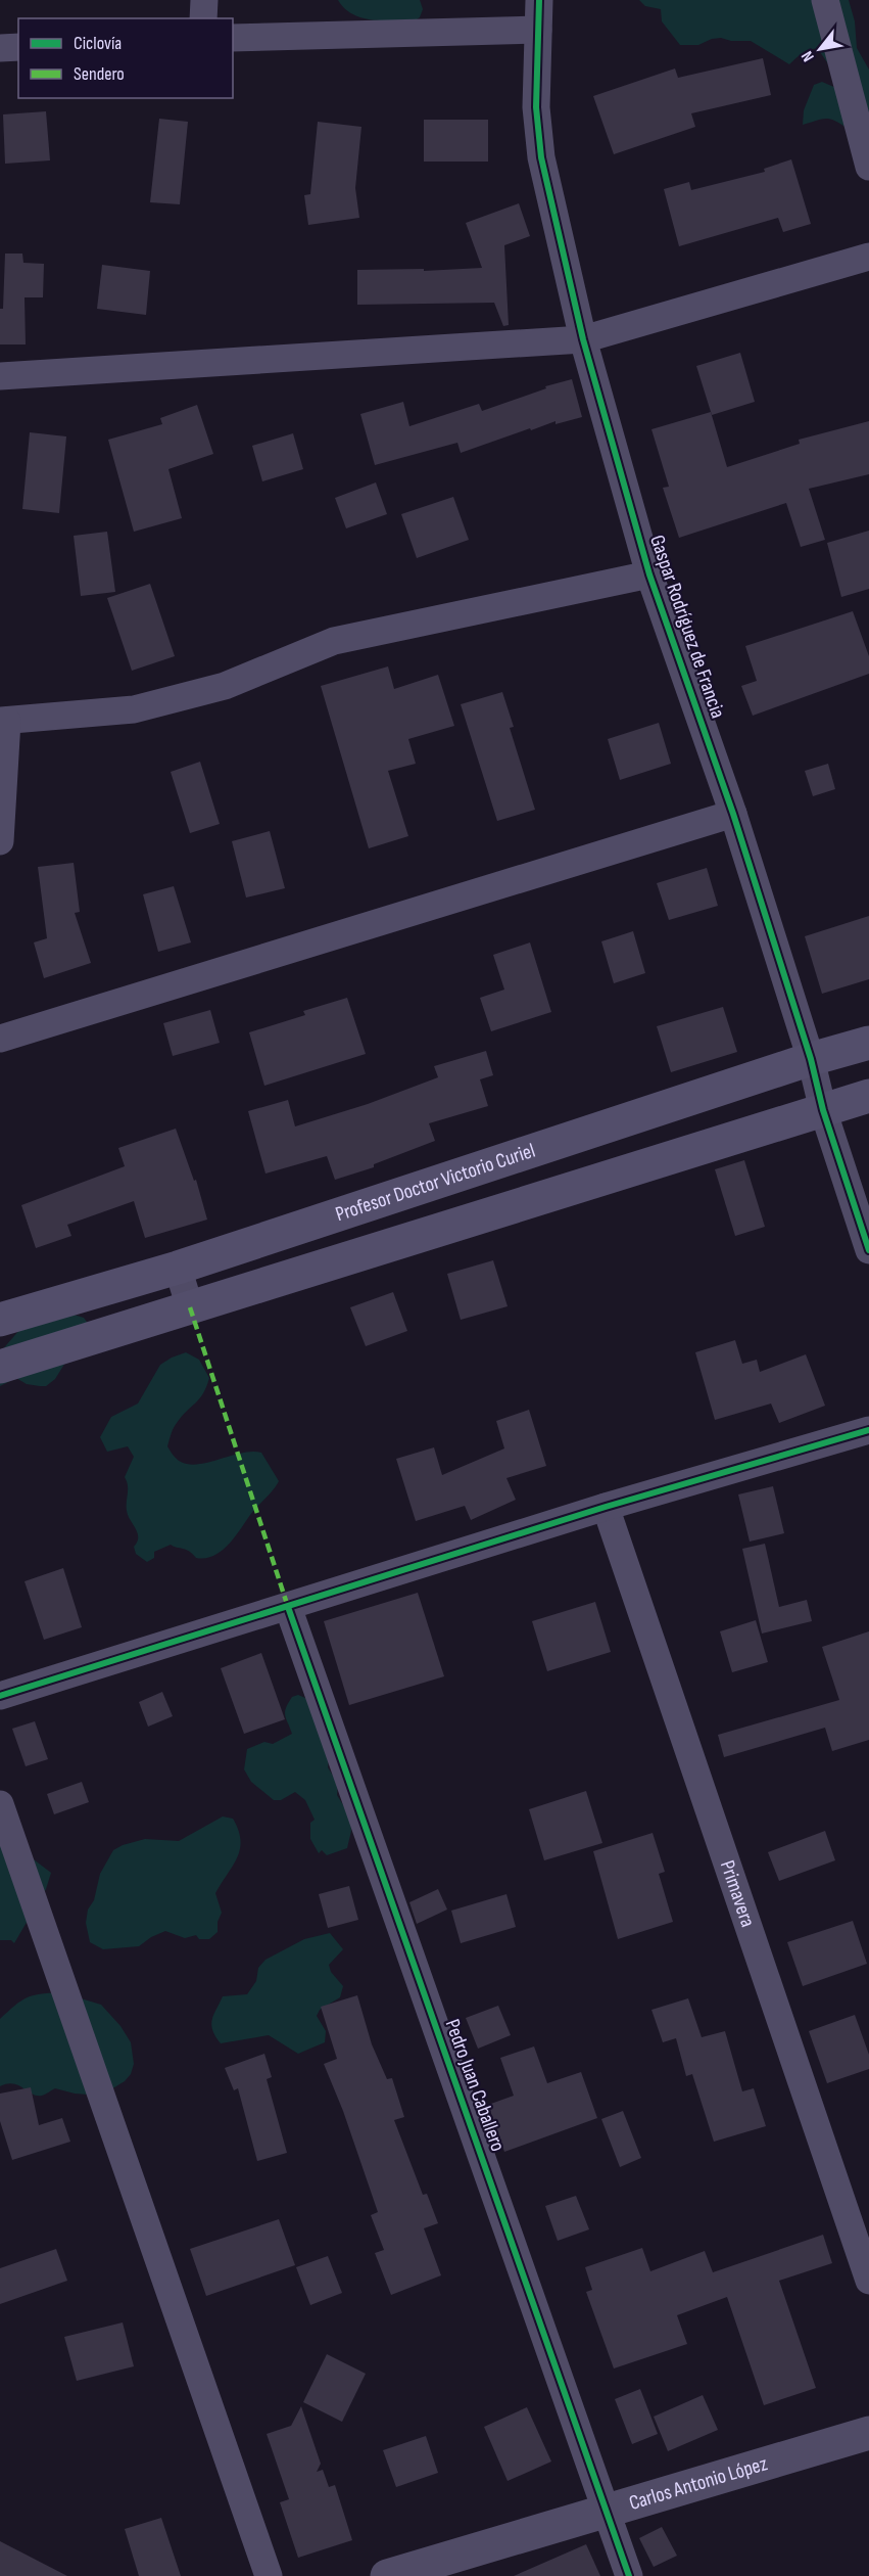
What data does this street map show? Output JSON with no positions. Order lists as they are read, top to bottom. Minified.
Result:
{"streets":{"main road":["Profesor Doctor Victorio Curiel"],"street":["Gaspar Rodríguez de Francia","Primavera","Pedro Juan Caballero","Carlos Antonio López"]},"crossings":[["Gaspar Rodríguez de Francia","Profesor Doctor Victorio Curiel"],["Pedro Juan Caballero","Carlos Antonio López"]],"legend":["Ciclovía","Sendero"],"north":"bottom left"}
